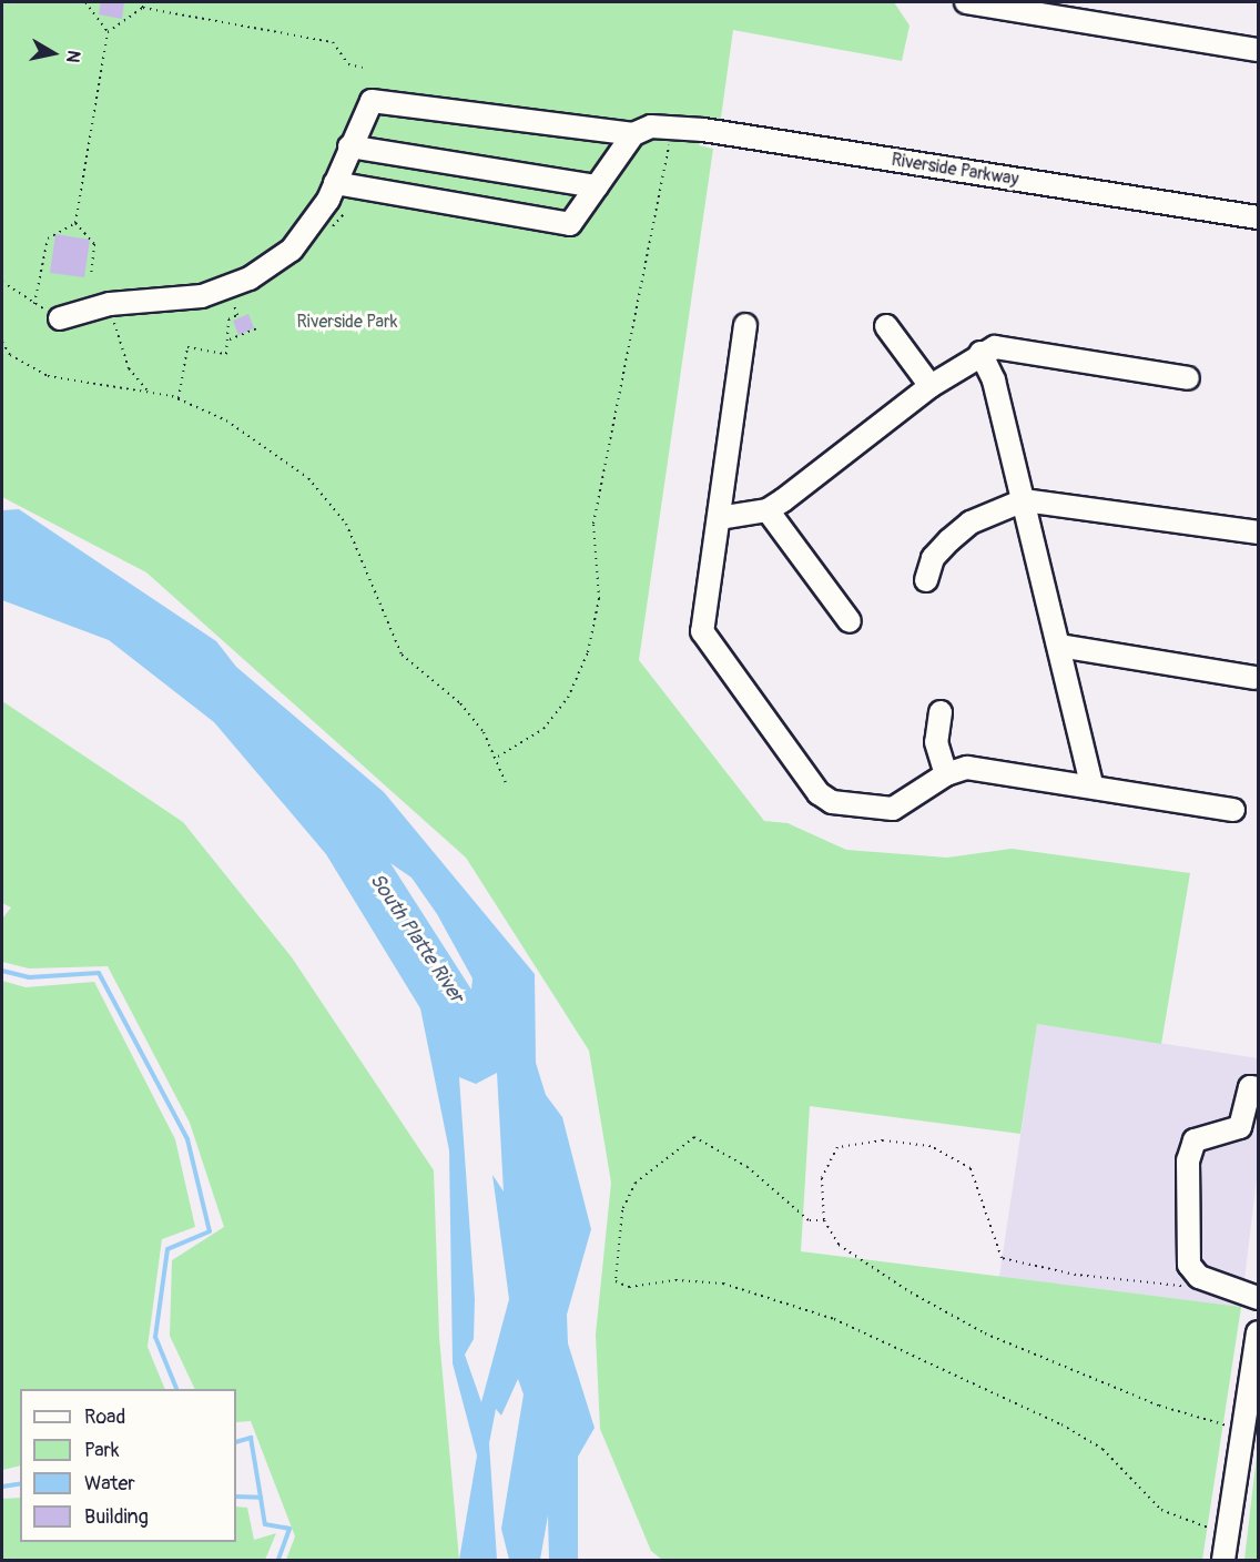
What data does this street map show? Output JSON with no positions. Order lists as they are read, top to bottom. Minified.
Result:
{"streets":{"street":["Riverside Parkway"]},"water":["South Platte River"],"parks":["Riverside Park"],"legend":["Road","Park","Water","Building"],"north":"right"}
